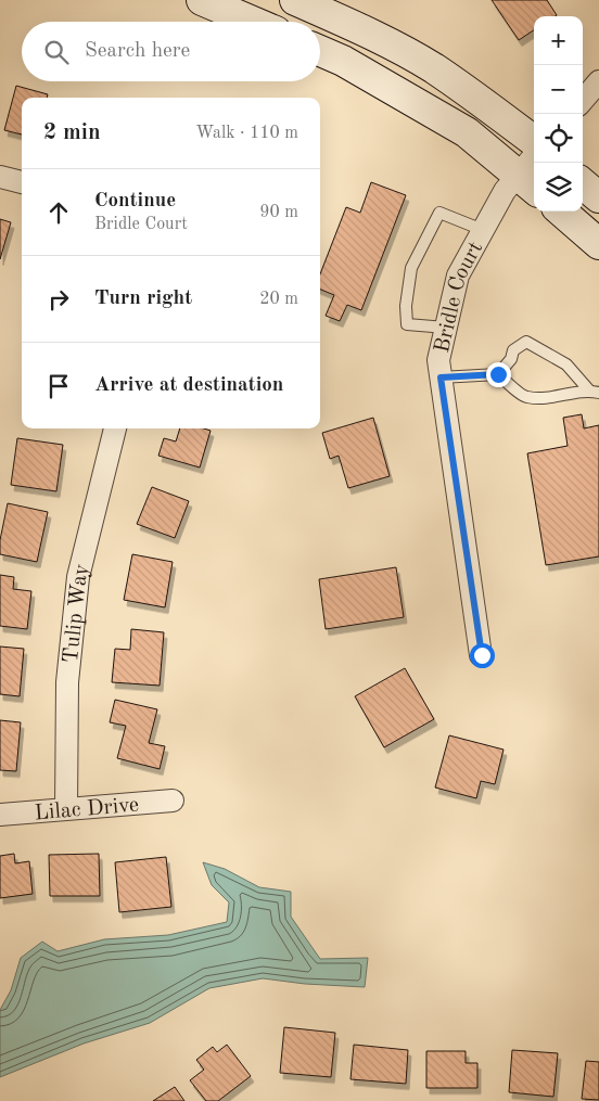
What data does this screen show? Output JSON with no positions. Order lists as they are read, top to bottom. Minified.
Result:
{"streets":{"street":["Bridle Court","Tulip Way","Lilac Drive"]},"crossings":[["Tulip Way","Lilac Drive"]],"page":{"map_buttons":["+","−"],"search":"Search here","heading":["2 min","Walk · 110 m"],"list":[["Continue","Bridle Court","90 m"],["Turn right","20 m"],"Arrive at destination"]}}
